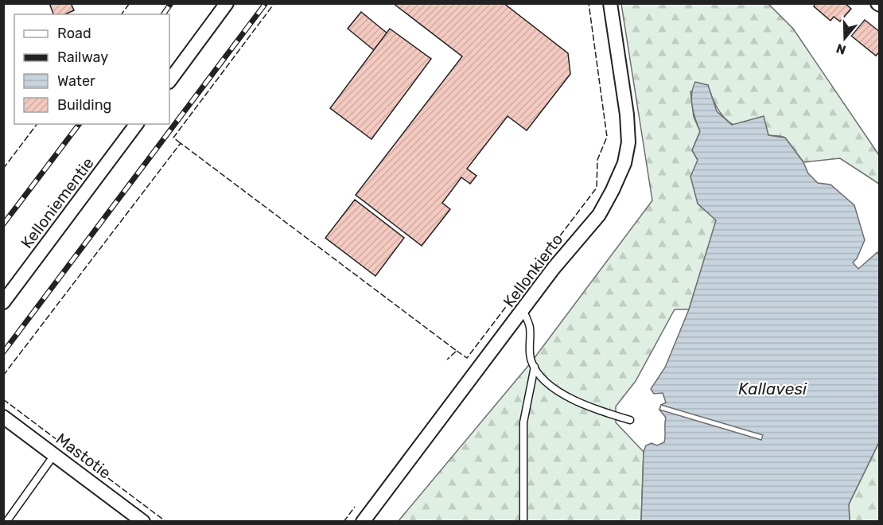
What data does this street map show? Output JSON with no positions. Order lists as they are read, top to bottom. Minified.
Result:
{"streets":{"street":["Kelloniementie","Kellonkierto","Mastotie"]},"water":["Kallavesi"],"legend":["Road","Railway","Water","Building"],"north":"bottom"}
